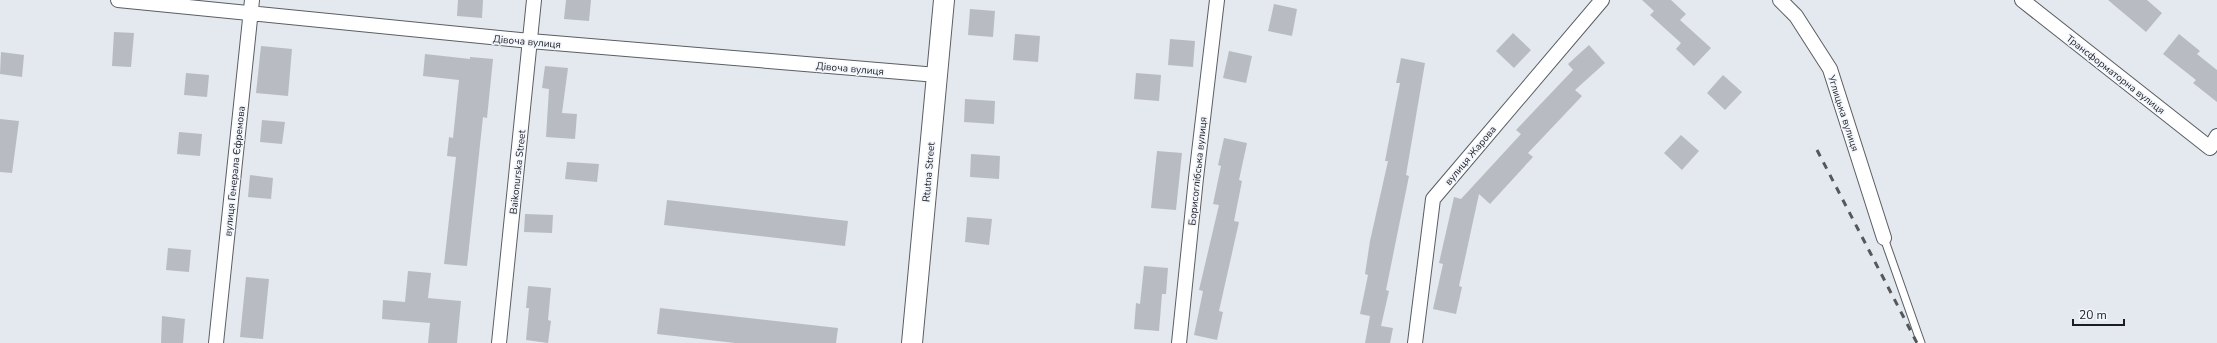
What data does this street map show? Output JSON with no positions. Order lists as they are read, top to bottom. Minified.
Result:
{"streets":{"main road":["Rtutna Street"],"street":["Дівоча вулиця","Трансформаторна вулиця","Углицька вулиця","вулиця Жарова","вулиця Генерала Єфремова","Борисоглібська вулиця","Baikonurska Street"]},"crossings":[["Дівоча вулиця","вулиця Генерала Єфремова"],["Дівоча вулиця","Baikonurska Street"],["Дівоча вулиця","Rtutna Street"]],"scale_bar":"20 m"}
